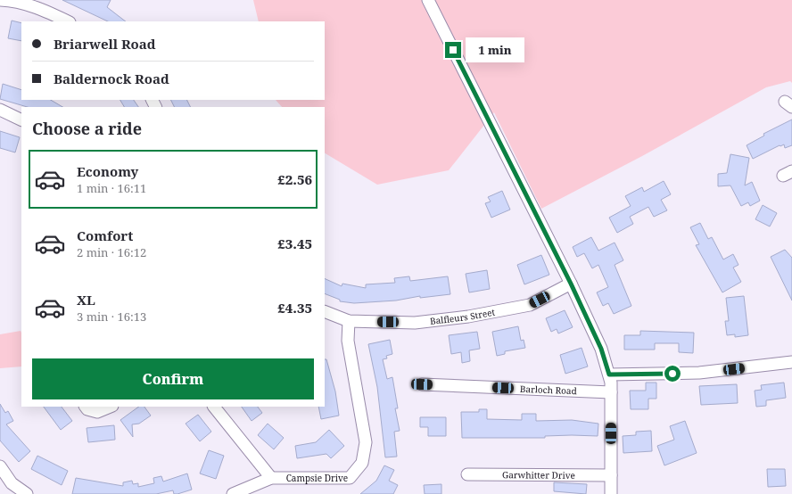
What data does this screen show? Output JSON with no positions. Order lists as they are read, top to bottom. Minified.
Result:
{"streets":{"street":["Balfleurs Street","Barloch Road","Garwhitter Drive","Campsie Drive"]},"crossings":[["Balfleurs Street","Campsie Drive"]],"page":{"banner":["Briarwell Road","Baldernock Road"],"bubble":"1 min","heading":"Choose a ride","list":[{"name":"Economy","note":"1 min · 16:11","value":"£2.56"},{"name":"Comfort","note":"2 min · 16:12","value":"£3.45"},{"name":"XL","note":"3 min · 16:13","value":"£4.35"}],"buttons":"Confirm"}}
